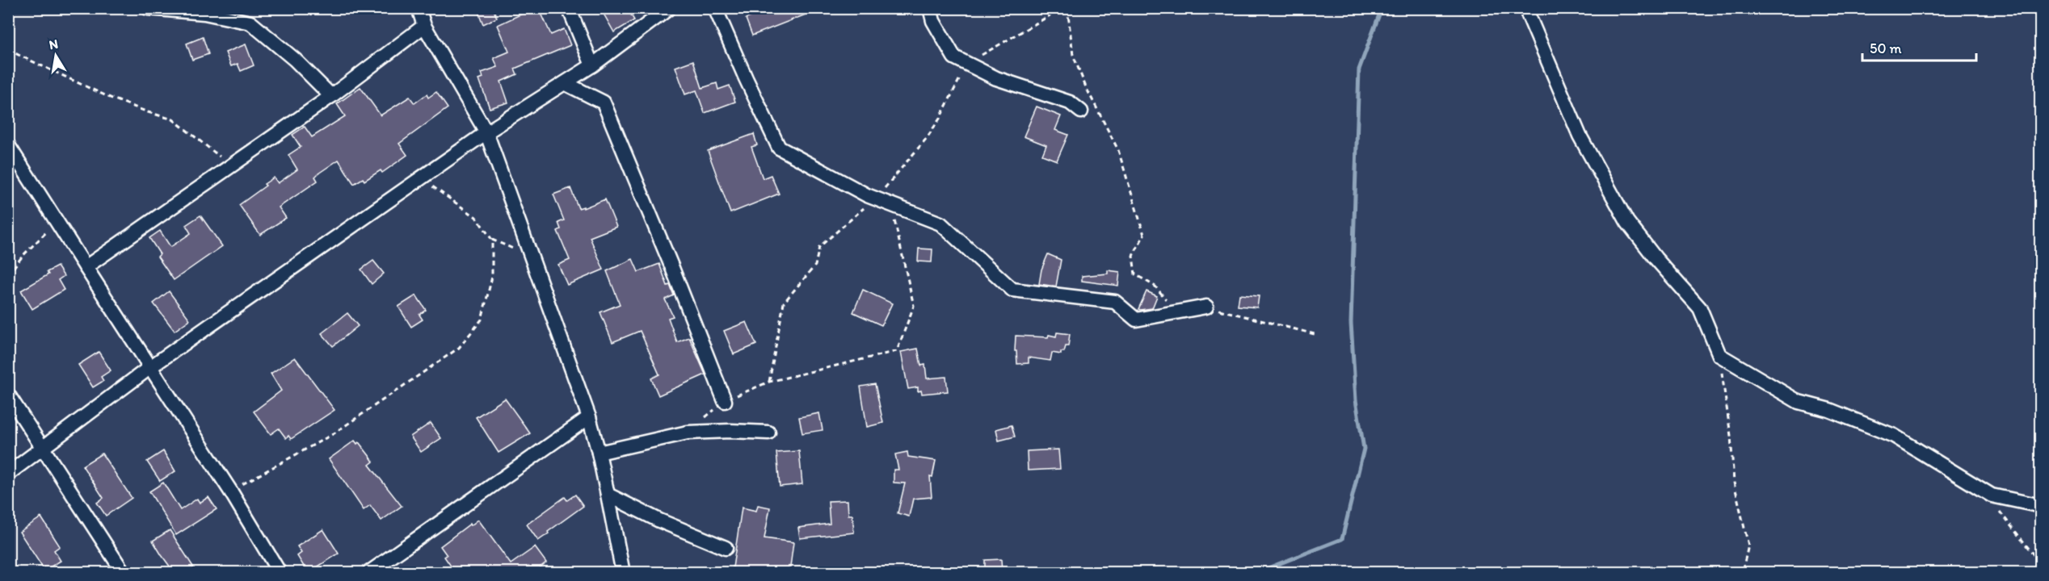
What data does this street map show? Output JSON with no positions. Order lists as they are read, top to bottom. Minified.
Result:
{"scale_bar":"50 m","north":"top"}
